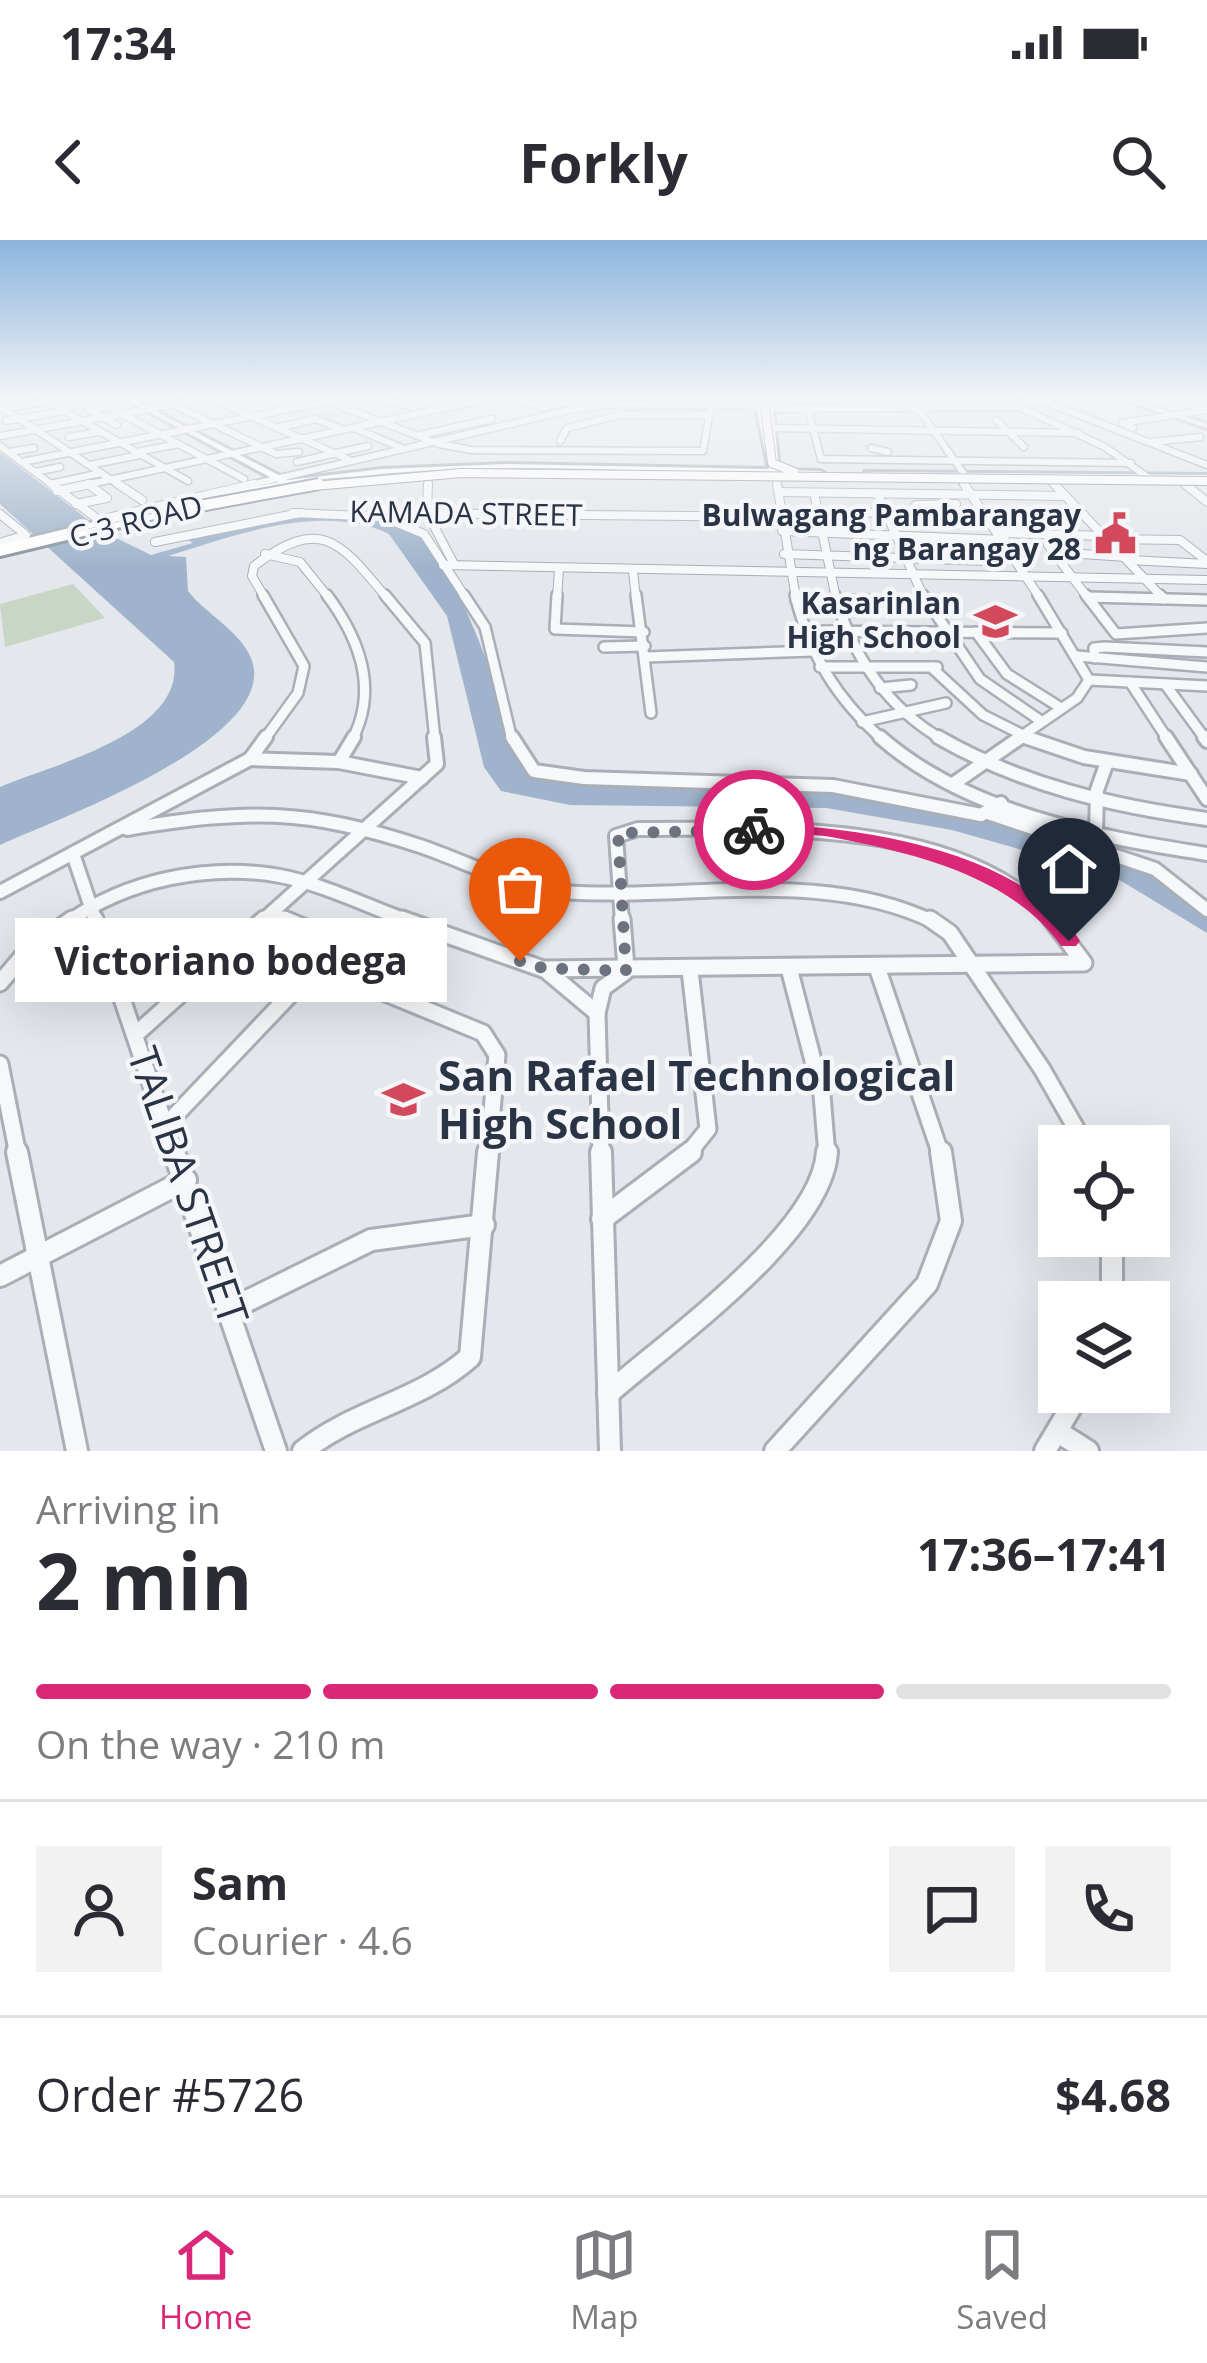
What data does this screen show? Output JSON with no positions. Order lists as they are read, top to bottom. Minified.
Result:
{"streets":{"main road":["C-3 ROAD"],"street":["KAMADA STREET","TALIBA STREET"]},"places":{"public building":["Bulwagang Pambarangay ng Barangay 28"],"school or university":["Kasarinlan High School","San Rafael Technological High School"],"other":["Victoriano bodega"]},"page":{"status":"17:34","header":"Forkly","bubble":"Victoriano bodega","heading":["2 min","Arriving in","17:36–17:41"],"panel":["Sam","Courier · 4.6","Order #5726","$4.68"],"bar":"On the way · 210 m","tabs":["Home","Map","Saved"]}}
